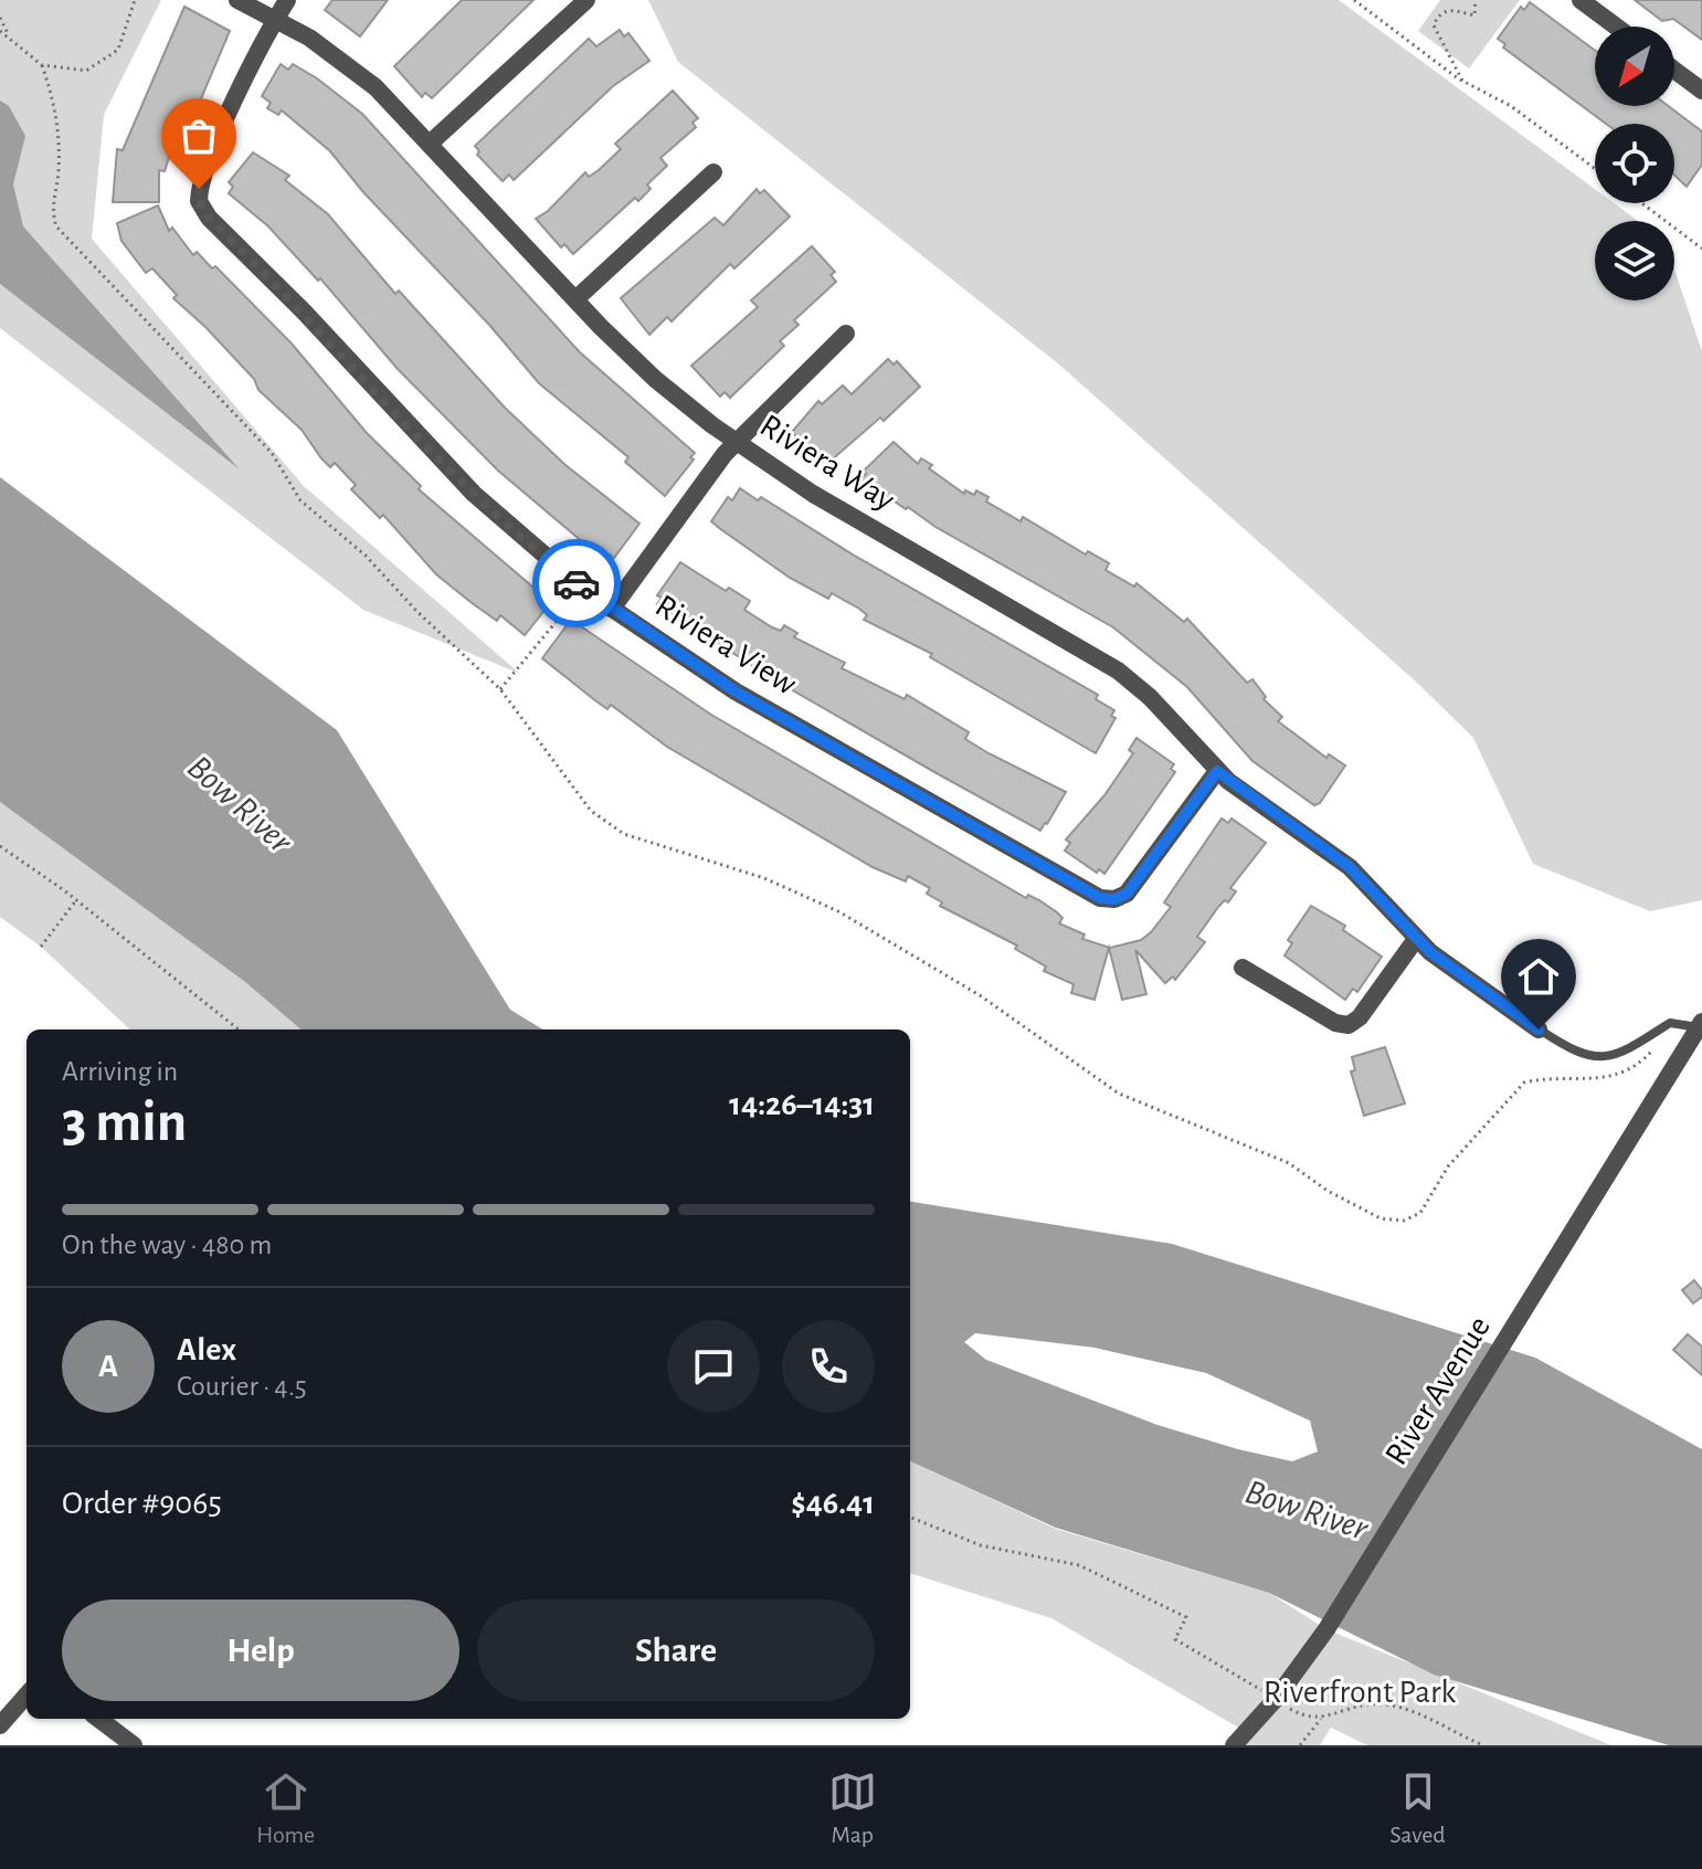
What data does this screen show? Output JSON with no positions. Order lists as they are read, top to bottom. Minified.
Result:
{"streets":{"street":["Riviera Way","Riviera View","River Avenue"]},"crossings":[["Riviera Way","Riviera View"]],"water":["Bow River"],"parks":["Riverfront Park"],"north":"bottom left","page":{"heading":["3 min","Arriving in","14:26–14:31"],"panel":["Alex","Courier · 4.5","Order #9065","$46.41"],"bar":"On the way · 480 m","round":"A","buttons":["Help","Share"],"tabs":["Home","Map","Saved"]}}
